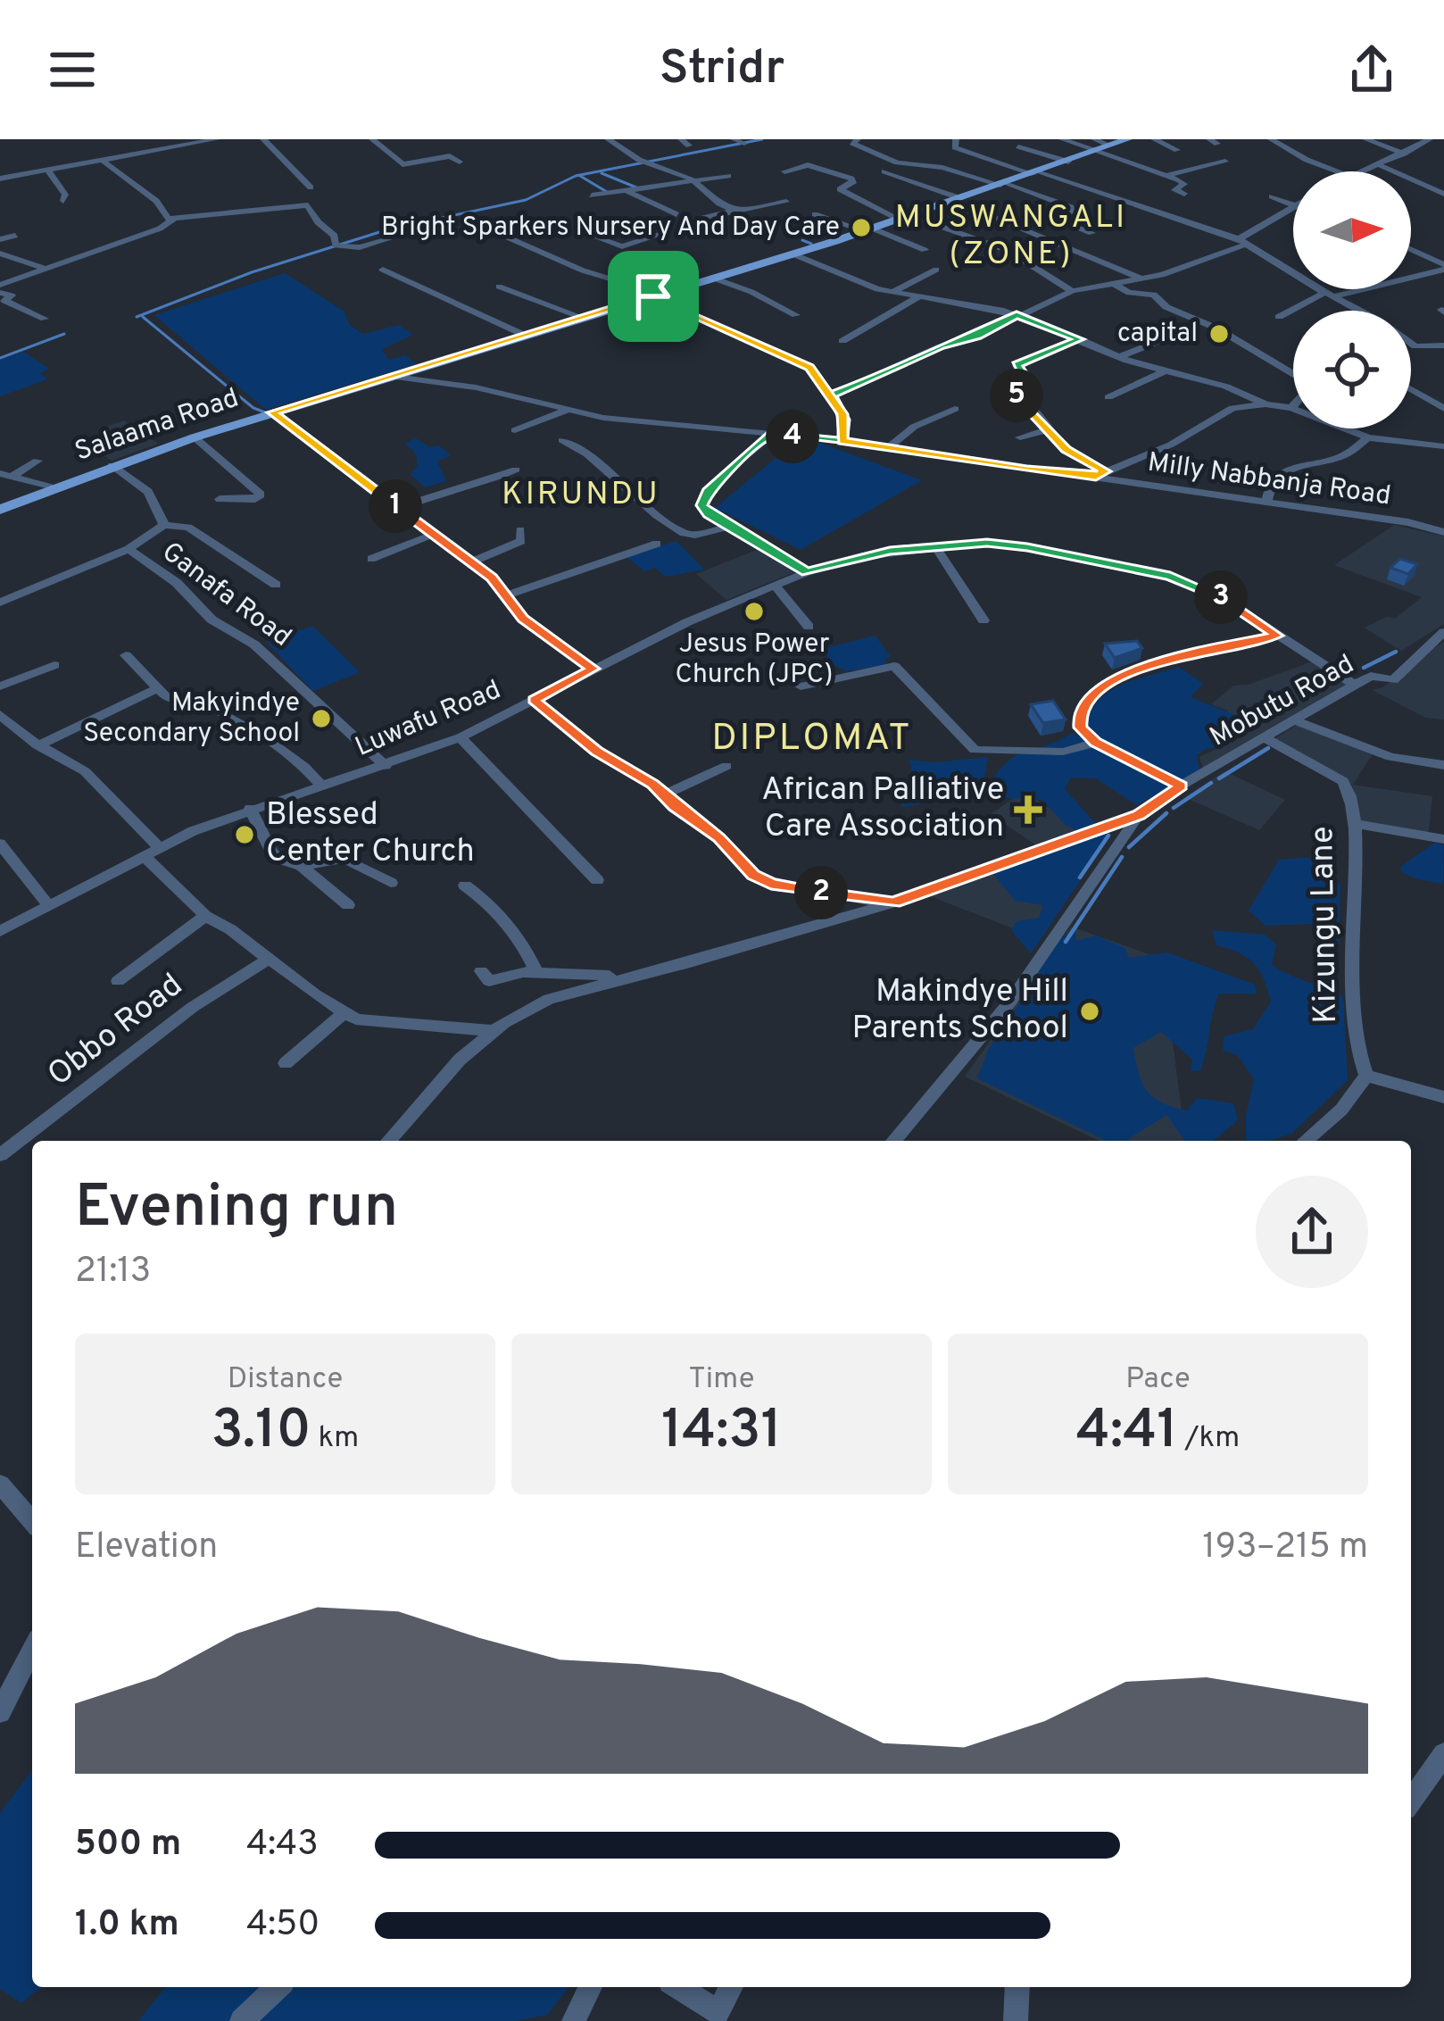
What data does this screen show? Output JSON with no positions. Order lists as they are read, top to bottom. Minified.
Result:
{"streets":{"main road":["Salaama Road"],"street":["Milly Nabbanja Road","Ganafa Road","Mobutu Road","Luwafu Road","Kizungu Lane","Obbo Road"]},"crossings":[["Salaama Road","Milly Nabbanja Road"],["Salaama Road","Ganafa Road"],["Ganafa Road","Luwafu Road"],["Mobutu Road","Luwafu Road"],["Mobutu Road","Kizungu Lane"]],"districts":["MUSWANGALI (ZONE)","KIRUNDU","DIPLOMAT"],"places":{"other":["Bright Sparkers Nursery And Day Care","capital","Jesus Power Church (JPC)","Makyindye Secondary School","Blessed Center Church","Makindye Hill Parents School"],"health":["African Palliative Care Association"]},"north":"right","page":{"header":"Stridr","pins":["5","4","1","3","2"],"heading":["Evening run","21:13"],"stats":[["Distance","3.10 km"],["Time","14:31"],["Pace","4:41 /km"]],"chart":["Elevation","193–215 m"],"list":[{"name":"500 m","note":"4:43"},{"name":"1.0 km","note":"4:50"}]}}
